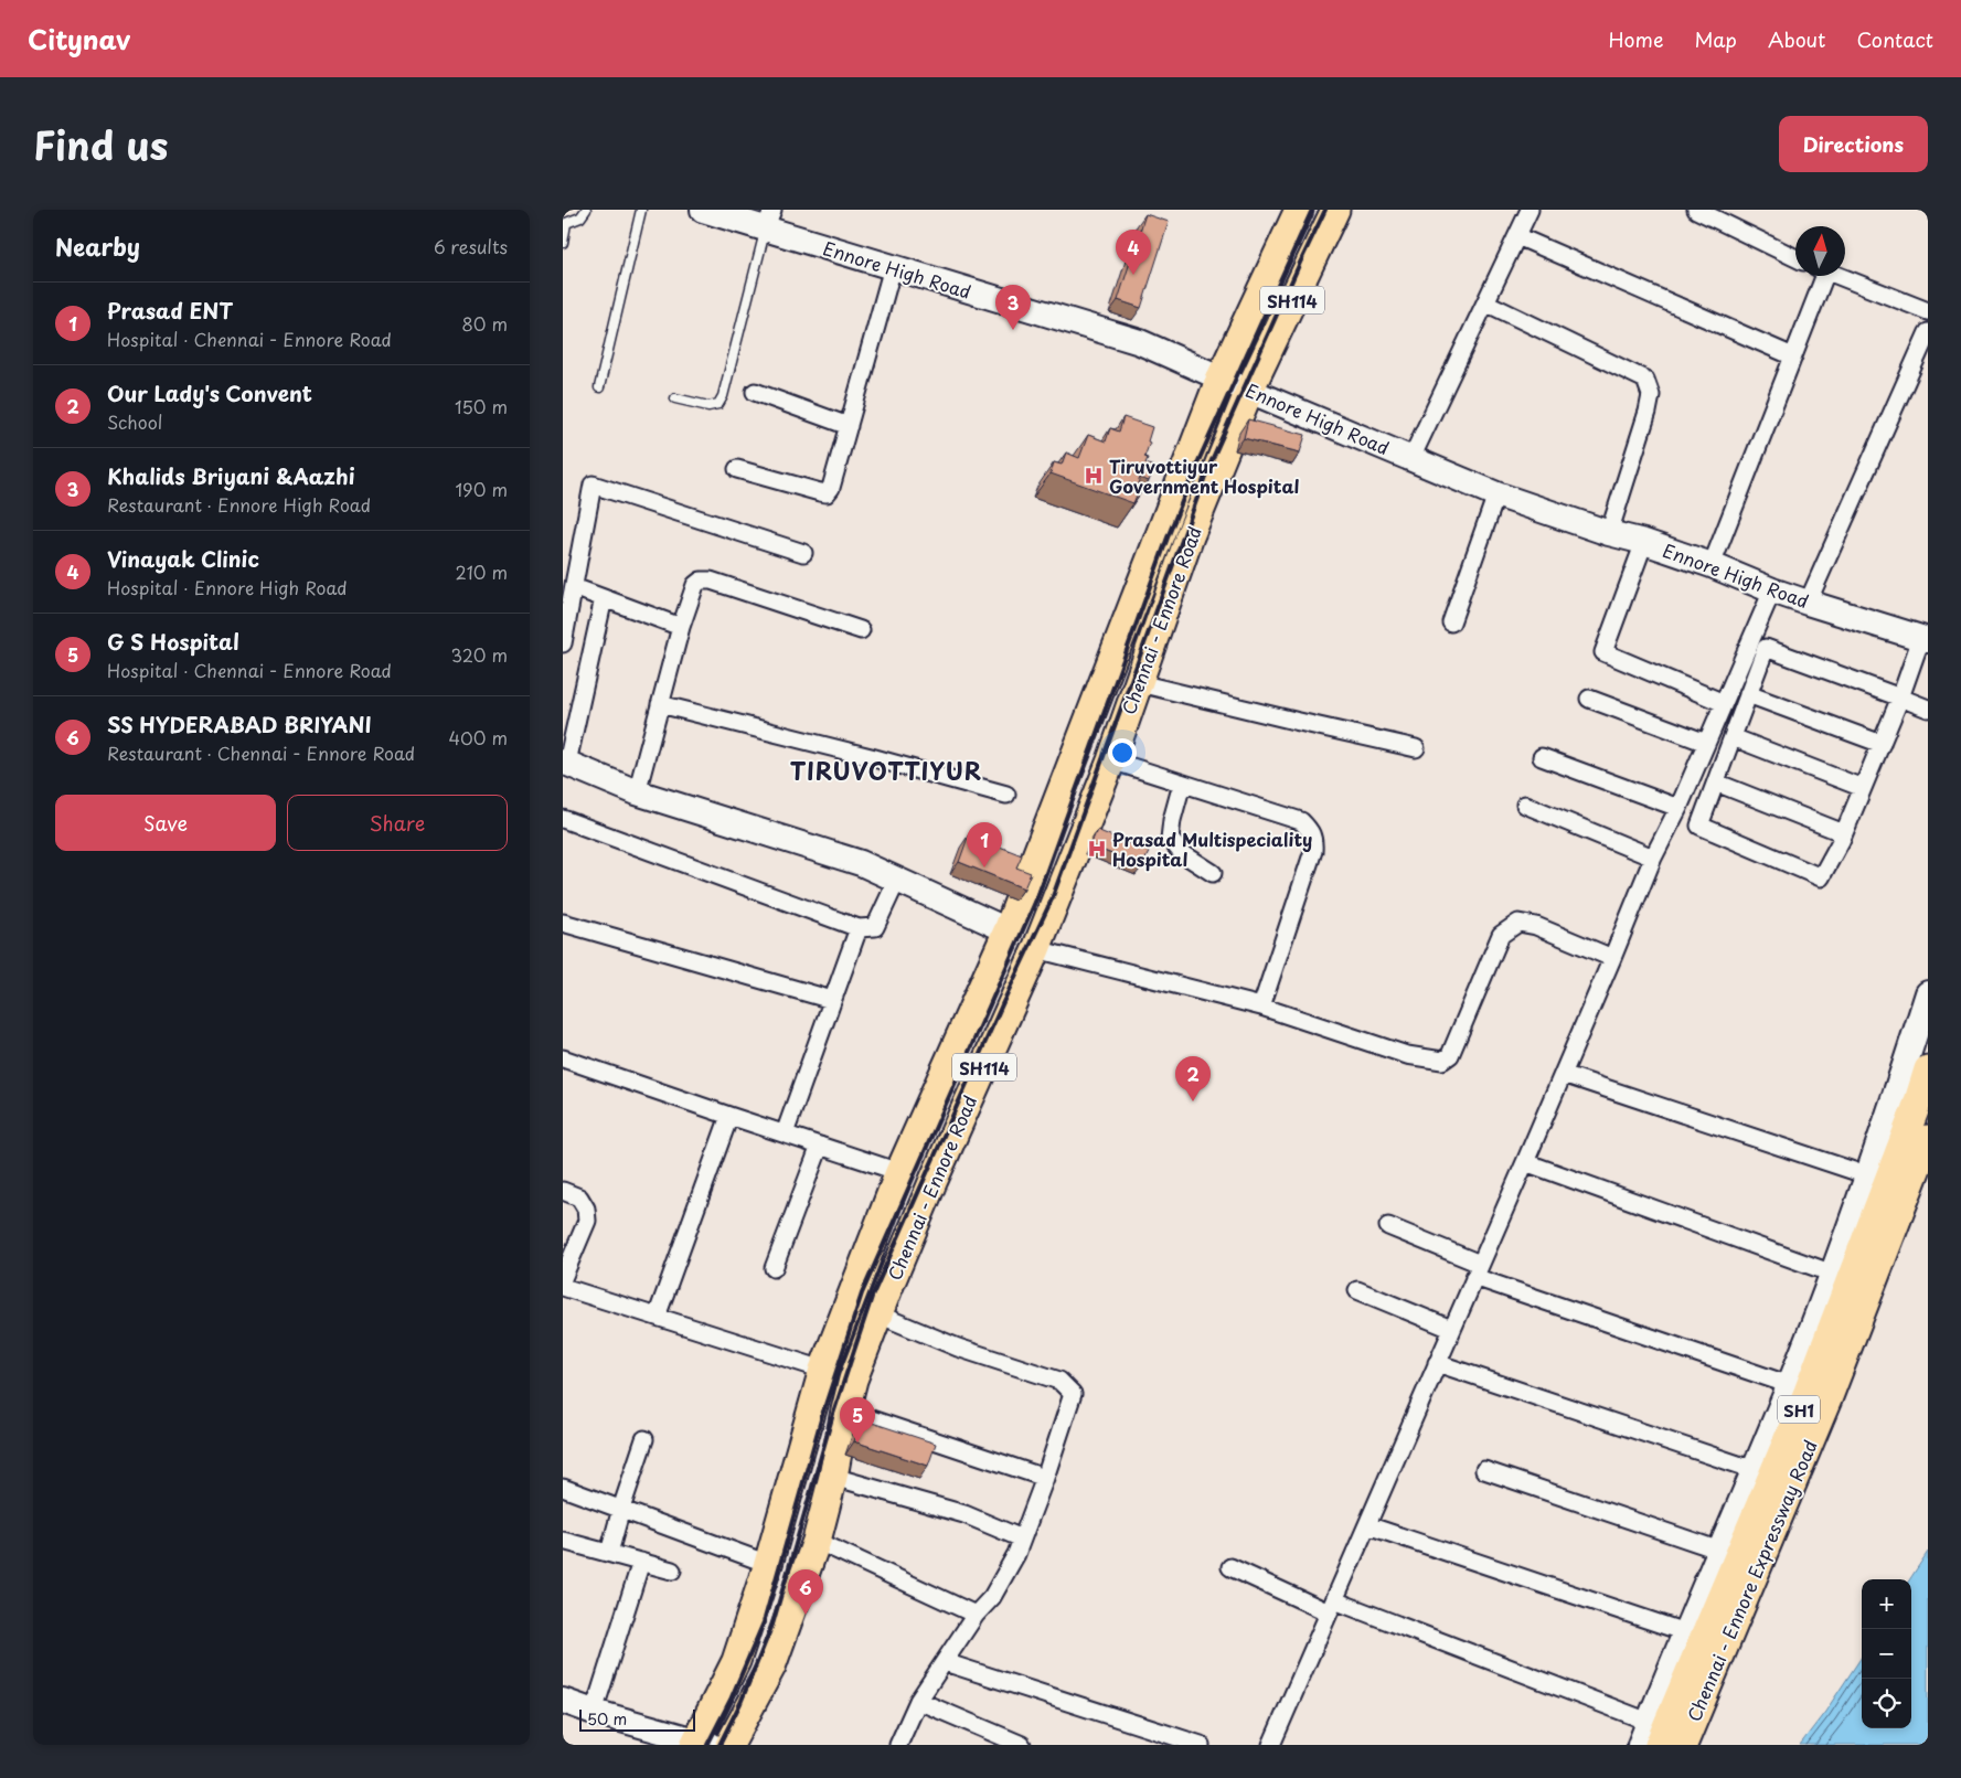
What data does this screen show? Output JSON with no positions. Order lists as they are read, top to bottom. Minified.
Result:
{"streets":{"main road":["SH114","Chennai - Ennore Road","SH1","Chennai - Ennore Expressway Road"],"street":["Ennore High Road"]},"crossings":[["Ennore High Road","Chennai - Ennore Road"]],"districts":["TIRUVOTTIYUR"],"places":{"hospital":["Tiruvottiyur Government Hospital","Prasad Multispeciality Hospital"]},"scale_bar":"50 m","north":"top","page":{"header":"Citynav","nav":["Home","Map","About","Contact"],"title":"Find us","buttons":["Directions",["Save","Share"]],"heading":["Nearby","6 results"],"pins":["4","3","1","2","5","6"],"list":[{"mark":"1","name":"Prasad ENT","note":"Hospital · Chennai - Ennore Road","value":"80 m"},{"mark":"2","name":"Our Lady's Convent","note":"School","value":"150 m"},{"mark":"3","name":"Khalids Briyani &Aazhi","note":"Restaurant · Ennore High Road","value":"190 m"},{"mark":"4","name":"Vinayak Clinic","note":"Hospital · Ennore High Road","value":"210 m"},{"mark":"5","name":"G S Hospital","note":"Hospital · Chennai - Ennore Road","value":"320 m"},{"mark":"6","name":"SS HYDERABAD BRIYANI","note":"Restaurant · Chennai - Ennore Road","value":"400 m"}],"map_buttons":["+","−"],"scale":"50 m"}}
